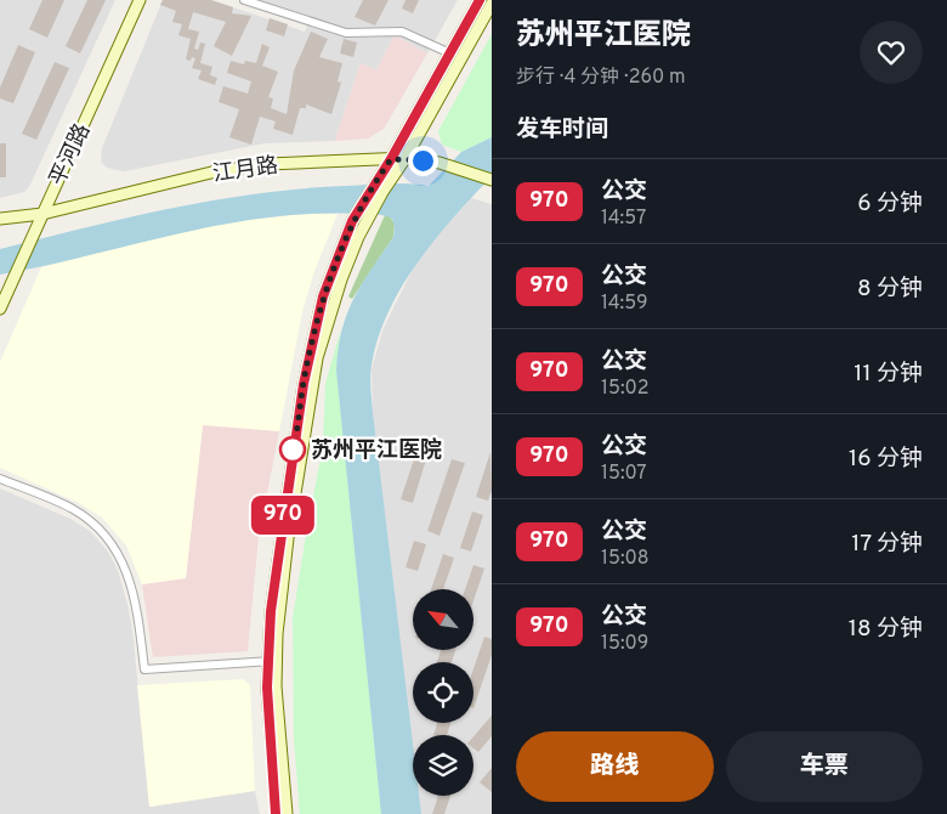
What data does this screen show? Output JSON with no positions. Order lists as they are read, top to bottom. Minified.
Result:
{"streets":{"street":["平河路","江月路"]},"crossings":[["平河路","江月路"]],"places":["苏州平江医院"],"lines":["bus line 970"],"north":"top left","page":{"on_map":"970","heading":[["苏州平江医院","步行 · 4 分钟 · 260 m"],"发车时间"],"list":[{"mark":"970","name":"公交","note":"14:57","value":"6 分钟"},{"mark":"970","name":"公交","note":"14:59","value":"8 分钟"},{"mark":"970","name":"公交","note":"15:02","value":"11 分钟"},{"mark":"970","name":"公交","note":"15:07","value":"16 分钟"},{"mark":"970","name":"公交","note":"15:08","value":"17 分钟"},{"mark":"970","name":"公交","note":"15:09","value":"18 分钟"}],"buttons":["路线","车票"]}}
